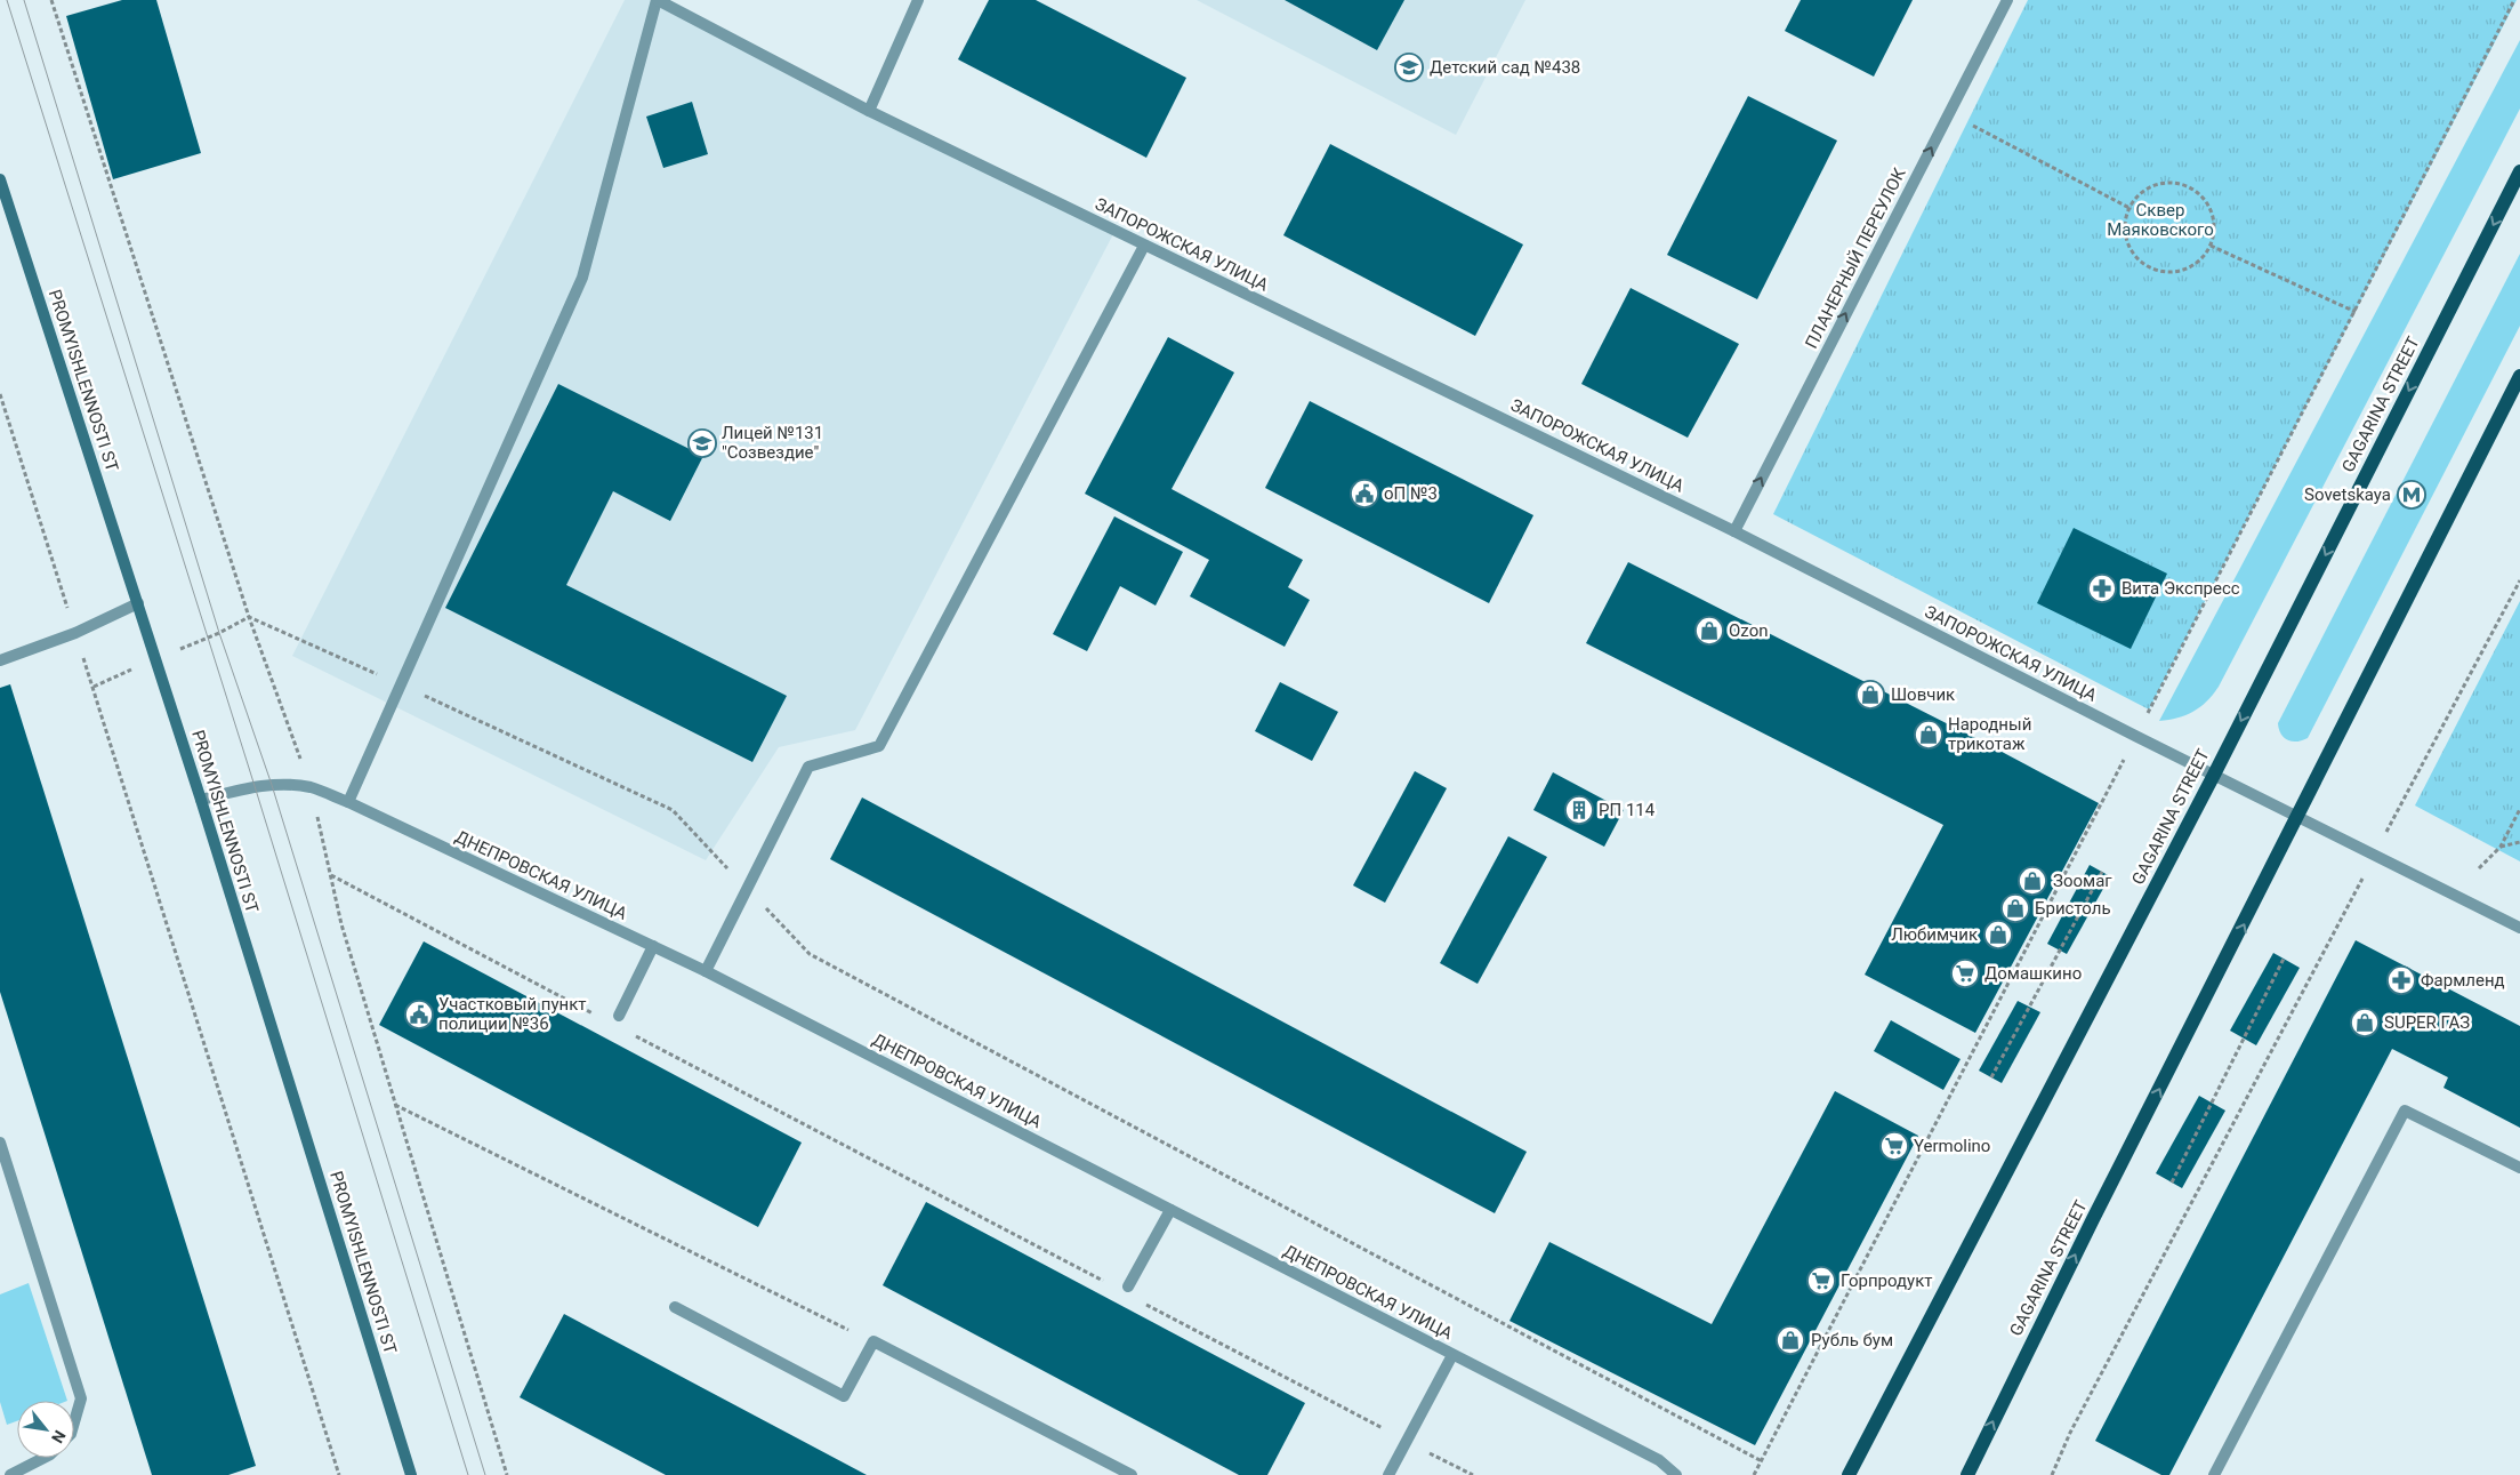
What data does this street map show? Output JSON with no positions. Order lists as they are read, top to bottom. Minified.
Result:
{"streets":{"main road":["PROMYISHLENNOSTI ST","GAGARINA STREET"],"street":["ЗАПОРОЖСКАЯ УЛИЦА","ПЛАНЕРНЫЙ ПЕРЕУЛОК","ДНЕПРОВСКАЯ УЛИЦА"]},"crossings":[["ЗАПОРОЖСКАЯ УЛИЦА","ПЛАНЕРНЫЙ ПЕРЕУЛОК"],["ЗАПОРОЖСКАЯ УЛИЦА","GAGARINA STREET"],["PROMYISHLENNOSTI ST","ДНЕПРОВСКАЯ УЛИЦА"]],"one_way":["ПЛАНЕРНЫЙ ПЕРЕУЛОК"],"parks":["Сквер Маяковского"],"places":{"school or university":["Детский сад №438","Лицей №131 \"Созвездие\""],"public building":["оП №3","Участковый пункт полиции №36"],"metro station":["Sovetskaya"],"pharmacy":["Вита Экспресс","Фармленд"],"shop":["Ozon","Шовчик","Народный трикотаж","Зоомаг","Бристоль","Любимчик","SUPER ГАЗ","Рубль бум"],"building":["РП 114"],"supermarket":["Домашкино","Yermolino","Горпродукт"]},"north":"bottom right"}
